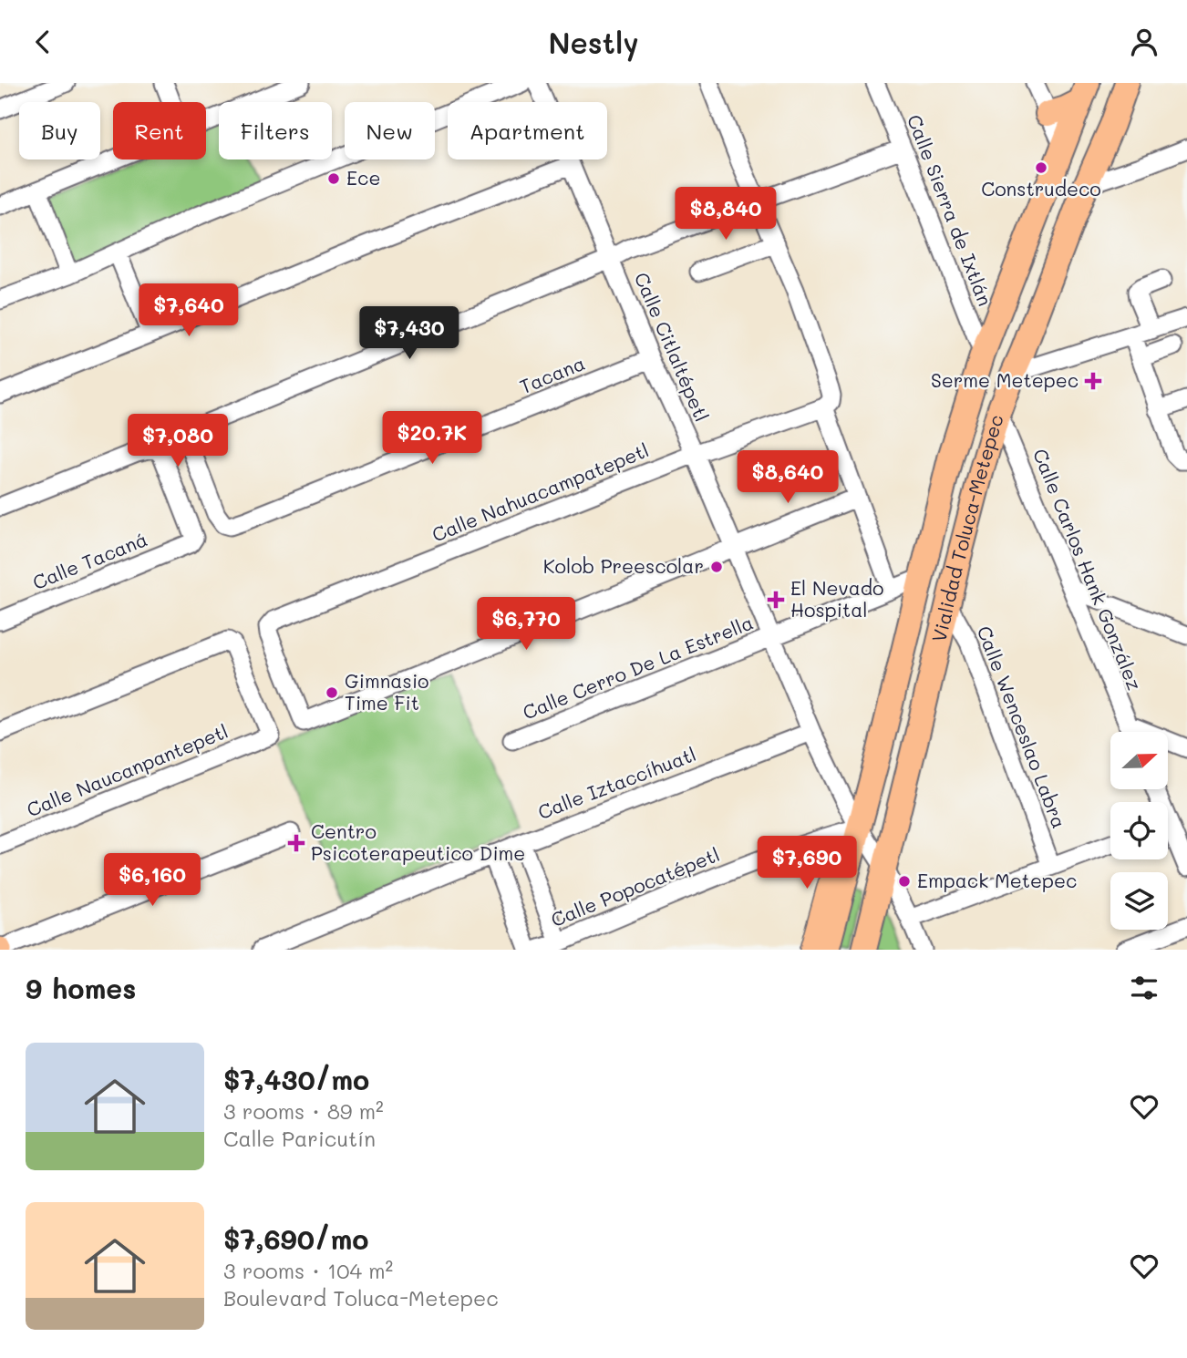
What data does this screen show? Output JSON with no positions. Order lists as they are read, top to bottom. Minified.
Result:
{"streets":{"highway":["Vialidad Toluca-Metepec"],"street":["Calle Sierra de Ixtlán","Calle Citlaltépetl","Tacana","Calle Nahuacampatepetl","Calle Tacaná","Calle Carlos Hank González","Calle Cerro De La Estrella","Calle Wenceslao Labra","Calle Naucanpantepetl","Calle Iztaccíhuatl","Calle Popocatépetl"]},"crossings":[["Calle Sierra de Ixtlán","Vialidad Toluca-Metepec"],["Calle Citlaltépetl","Tacana"],["Calle Citlaltépetl","Calle Nahuacampatepetl"],["Calle Citlaltépetl","Vialidad Toluca-Metepec"],["Calle Citlaltépetl","Calle Cerro De La Estrella"],["Calle Citlaltépetl","Calle Iztaccíhuatl"],["Calle Citlaltépetl","Calle Popocatépetl"],["Vialidad Toluca-Metepec","Calle Carlos Hank González"],["Vialidad Toluca-Metepec","Calle Cerro De La Estrella"],["Vialidad Toluca-Metepec","Calle Wenceslao Labra"],["Vialidad Toluca-Metepec","Calle Popocatépetl"]],"places":{"other":["Construdeco","Ece","Kolob Preescolar","Gimnasio Time Fit","Empack Metepec"],"health":["Serme Metepec","El Nevado Hospital","Centro Psicoterapeutico Dime"]},"north":"right","page":{"header":"Nestly","chip":["Buy","Rent","Filters","New","Apartment"],"price":["$8,840","$7,640","$7,430","$20.7K","$7,080","$8,640","$6,770","$7,690","$6,160"],"heading":"9 homes","list":[{"name":"$7,430/mo","note":"3 rooms · 89 m² · Calle Paricutín"},{"name":"$7,690/mo","note":"3 rooms · 104 m² · Boulevard Toluca-Metepec"}]}}
